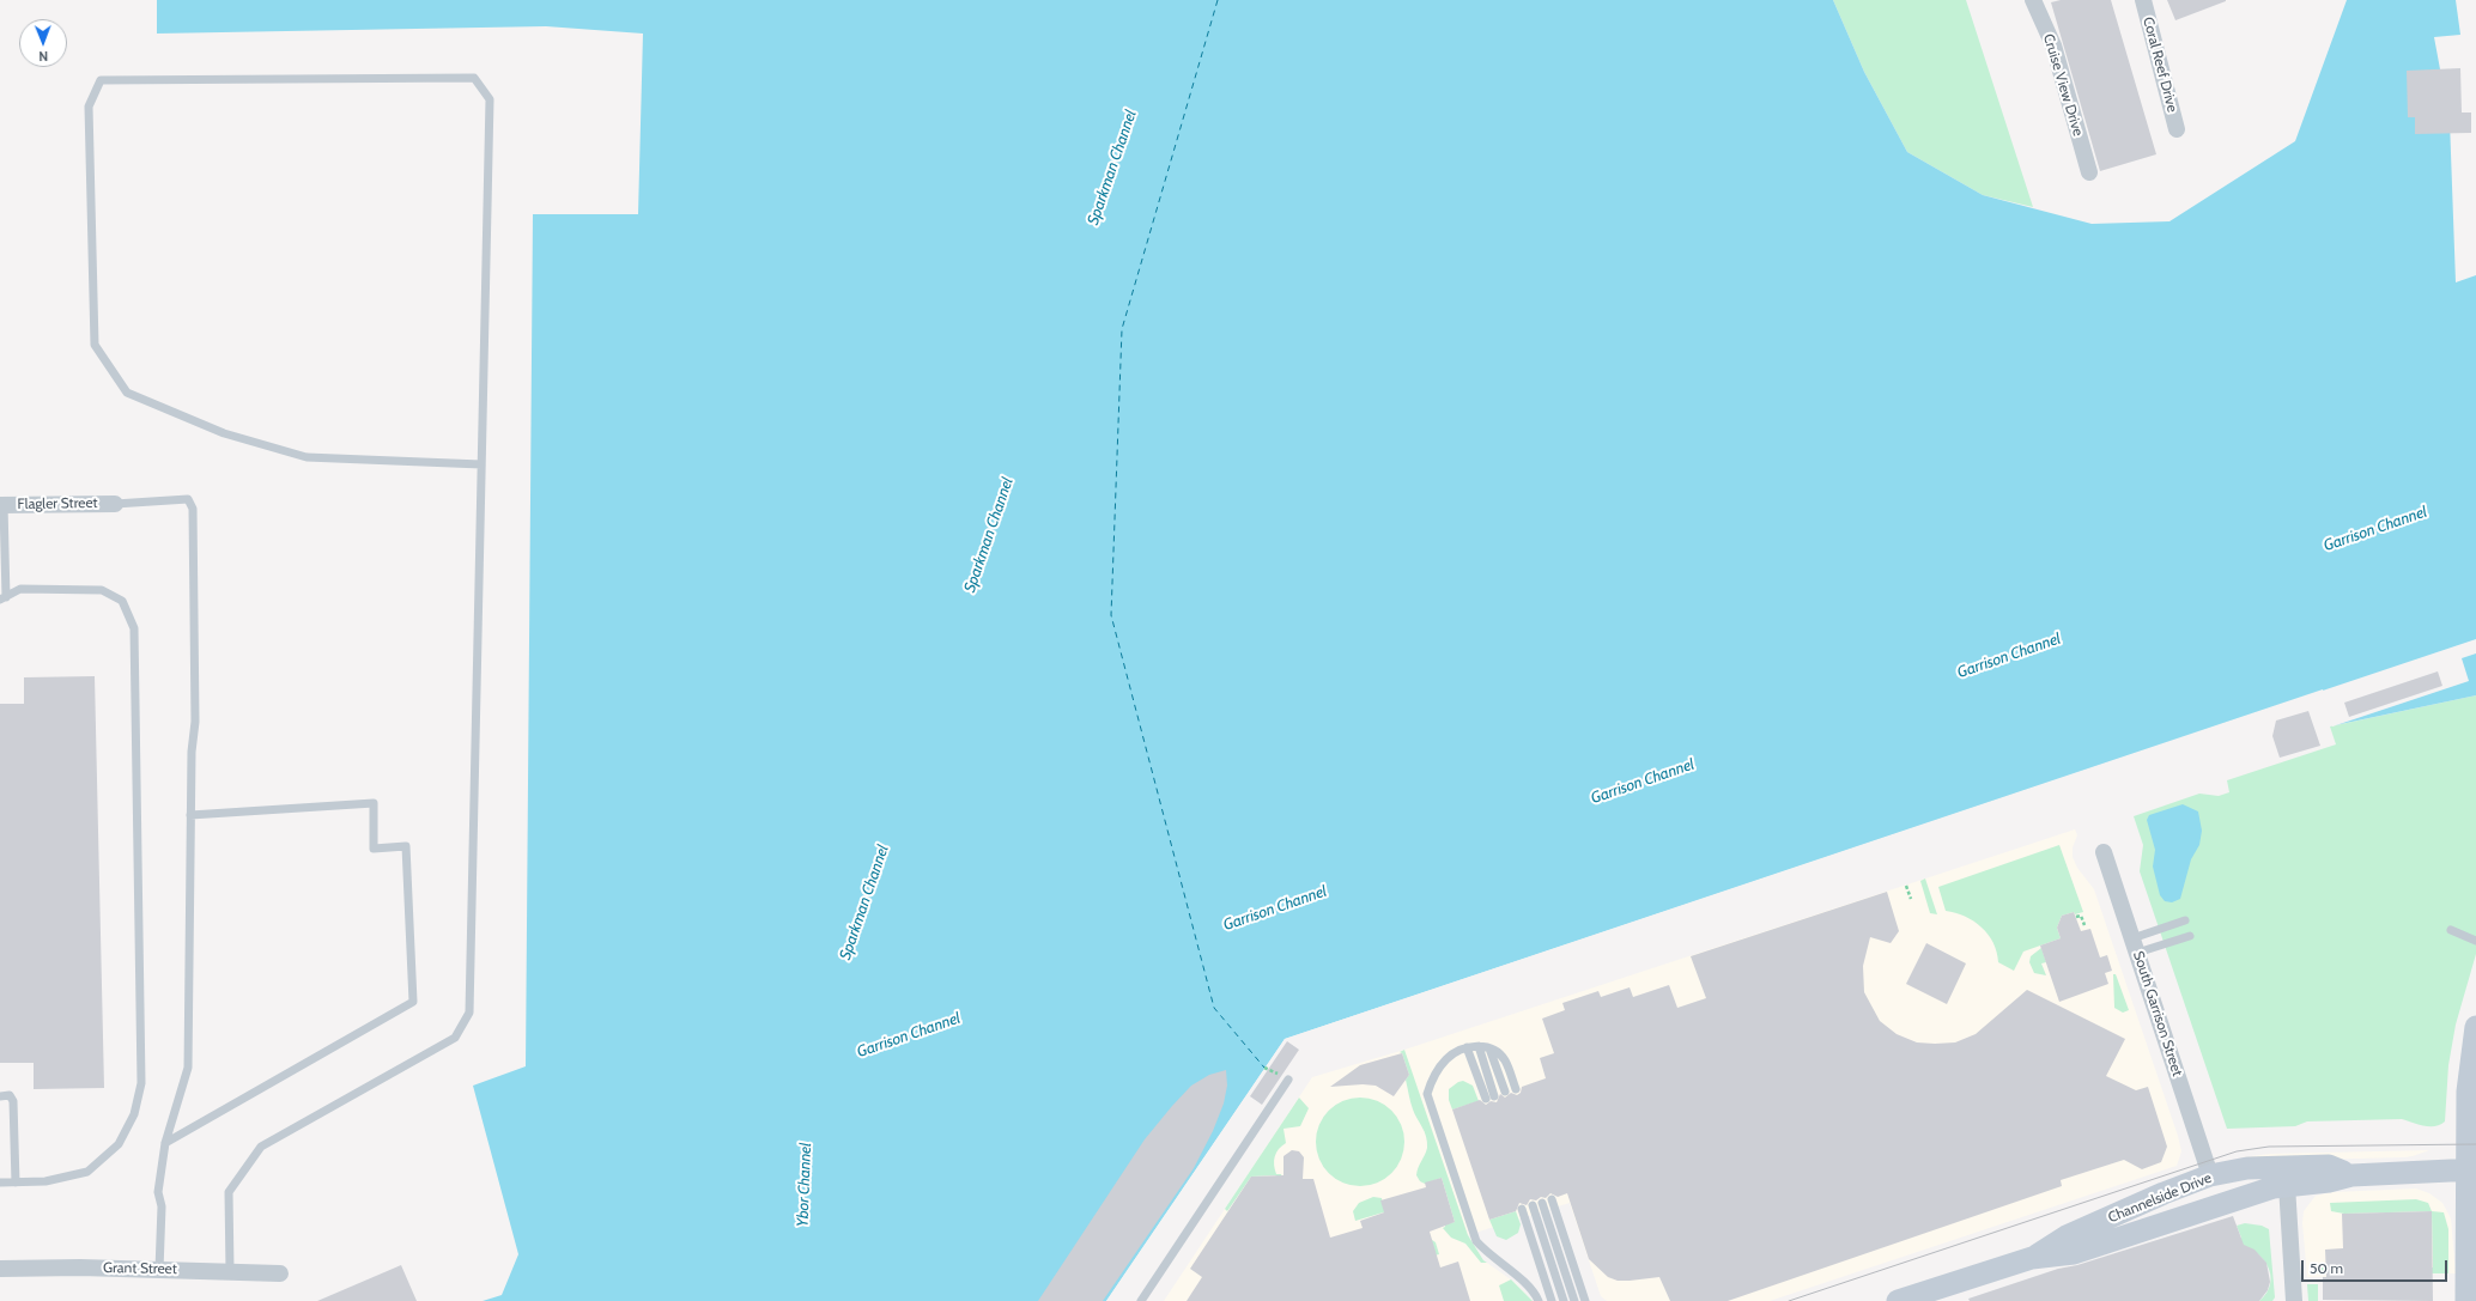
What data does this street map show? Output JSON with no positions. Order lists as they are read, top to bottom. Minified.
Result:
{"streets":{"main road":["Channelside Drive"],"street":["Coral Reef Drive","Cruise View Drive","Flagler Street","South Garrison Street","Grant Street"]},"crossings":[["South Garrison Street","Channelside Drive"]],"water":["Sparkman Channel","Garrison Channel","Ybor Channel"],"scale_bar":"50 m","north":"bottom"}
